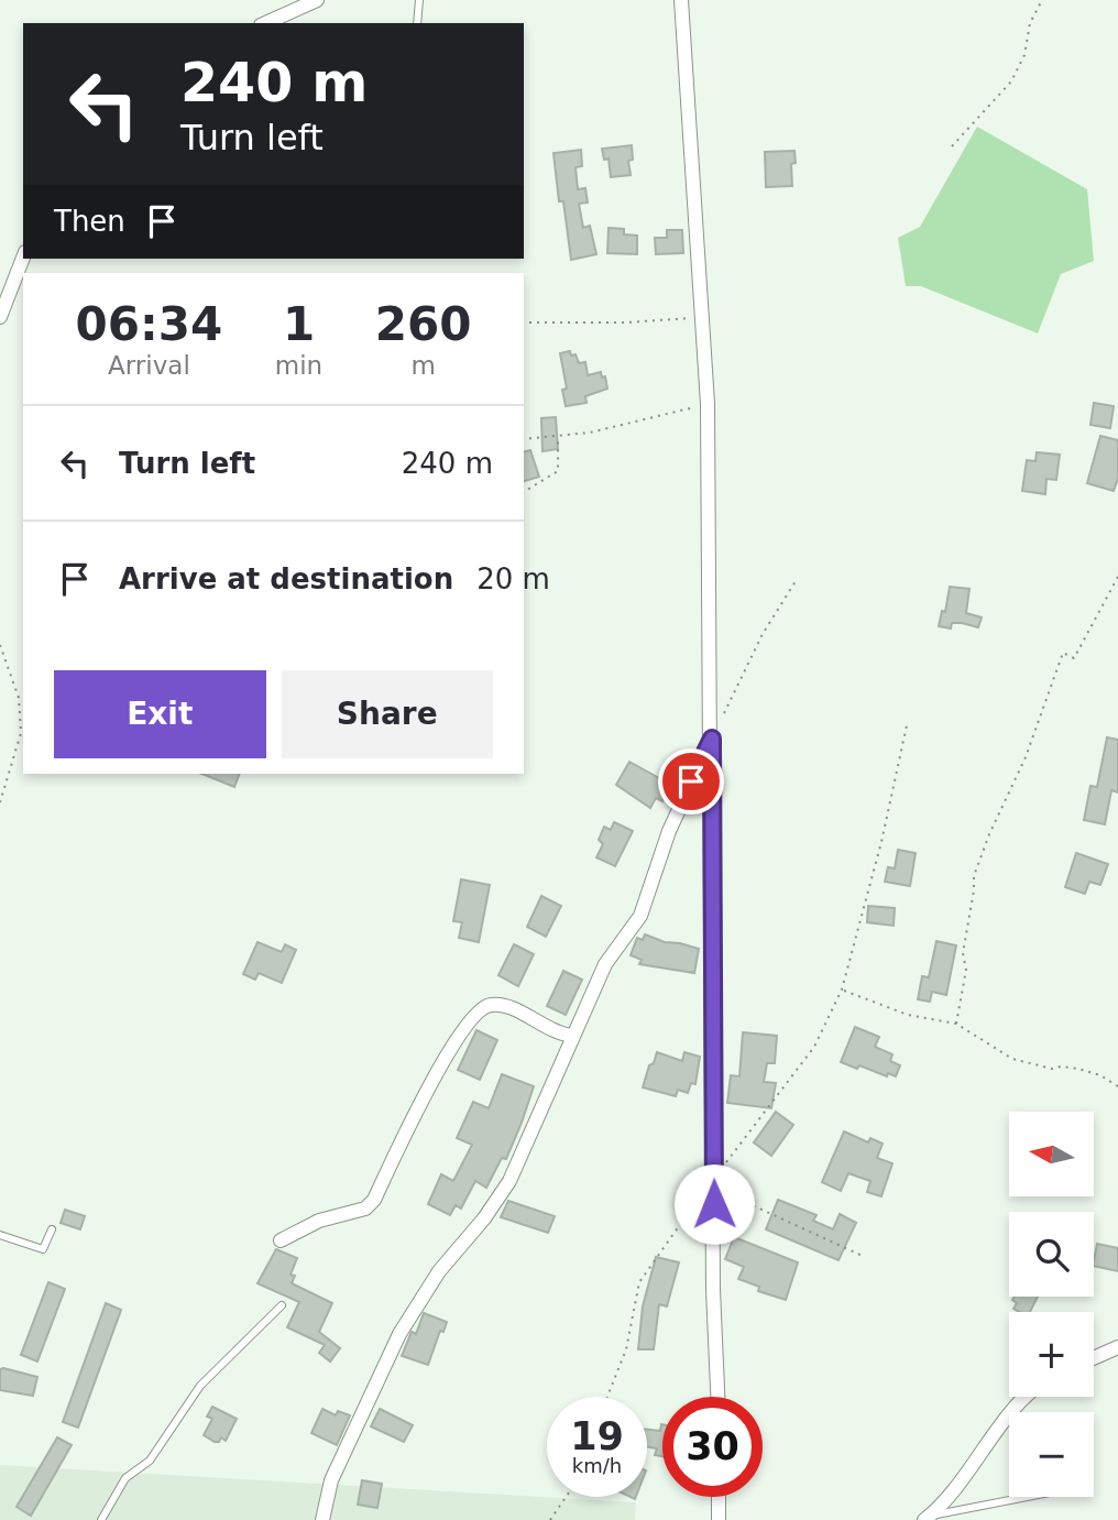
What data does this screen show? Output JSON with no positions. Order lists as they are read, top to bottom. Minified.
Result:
{"north":"left","page":{"turn":["240 m","Turn left"],"then":"Then","eta":["06:34","Arrival","1","min","260","m"],"list":[{"name":"Turn left","value":"240 m"},{"name":"Arrive at destination","value":"20 m"}],"buttons":["Exit","Share"],"map_buttons":["+","−"],"speed":"19 km/h","limit":"30"}}
